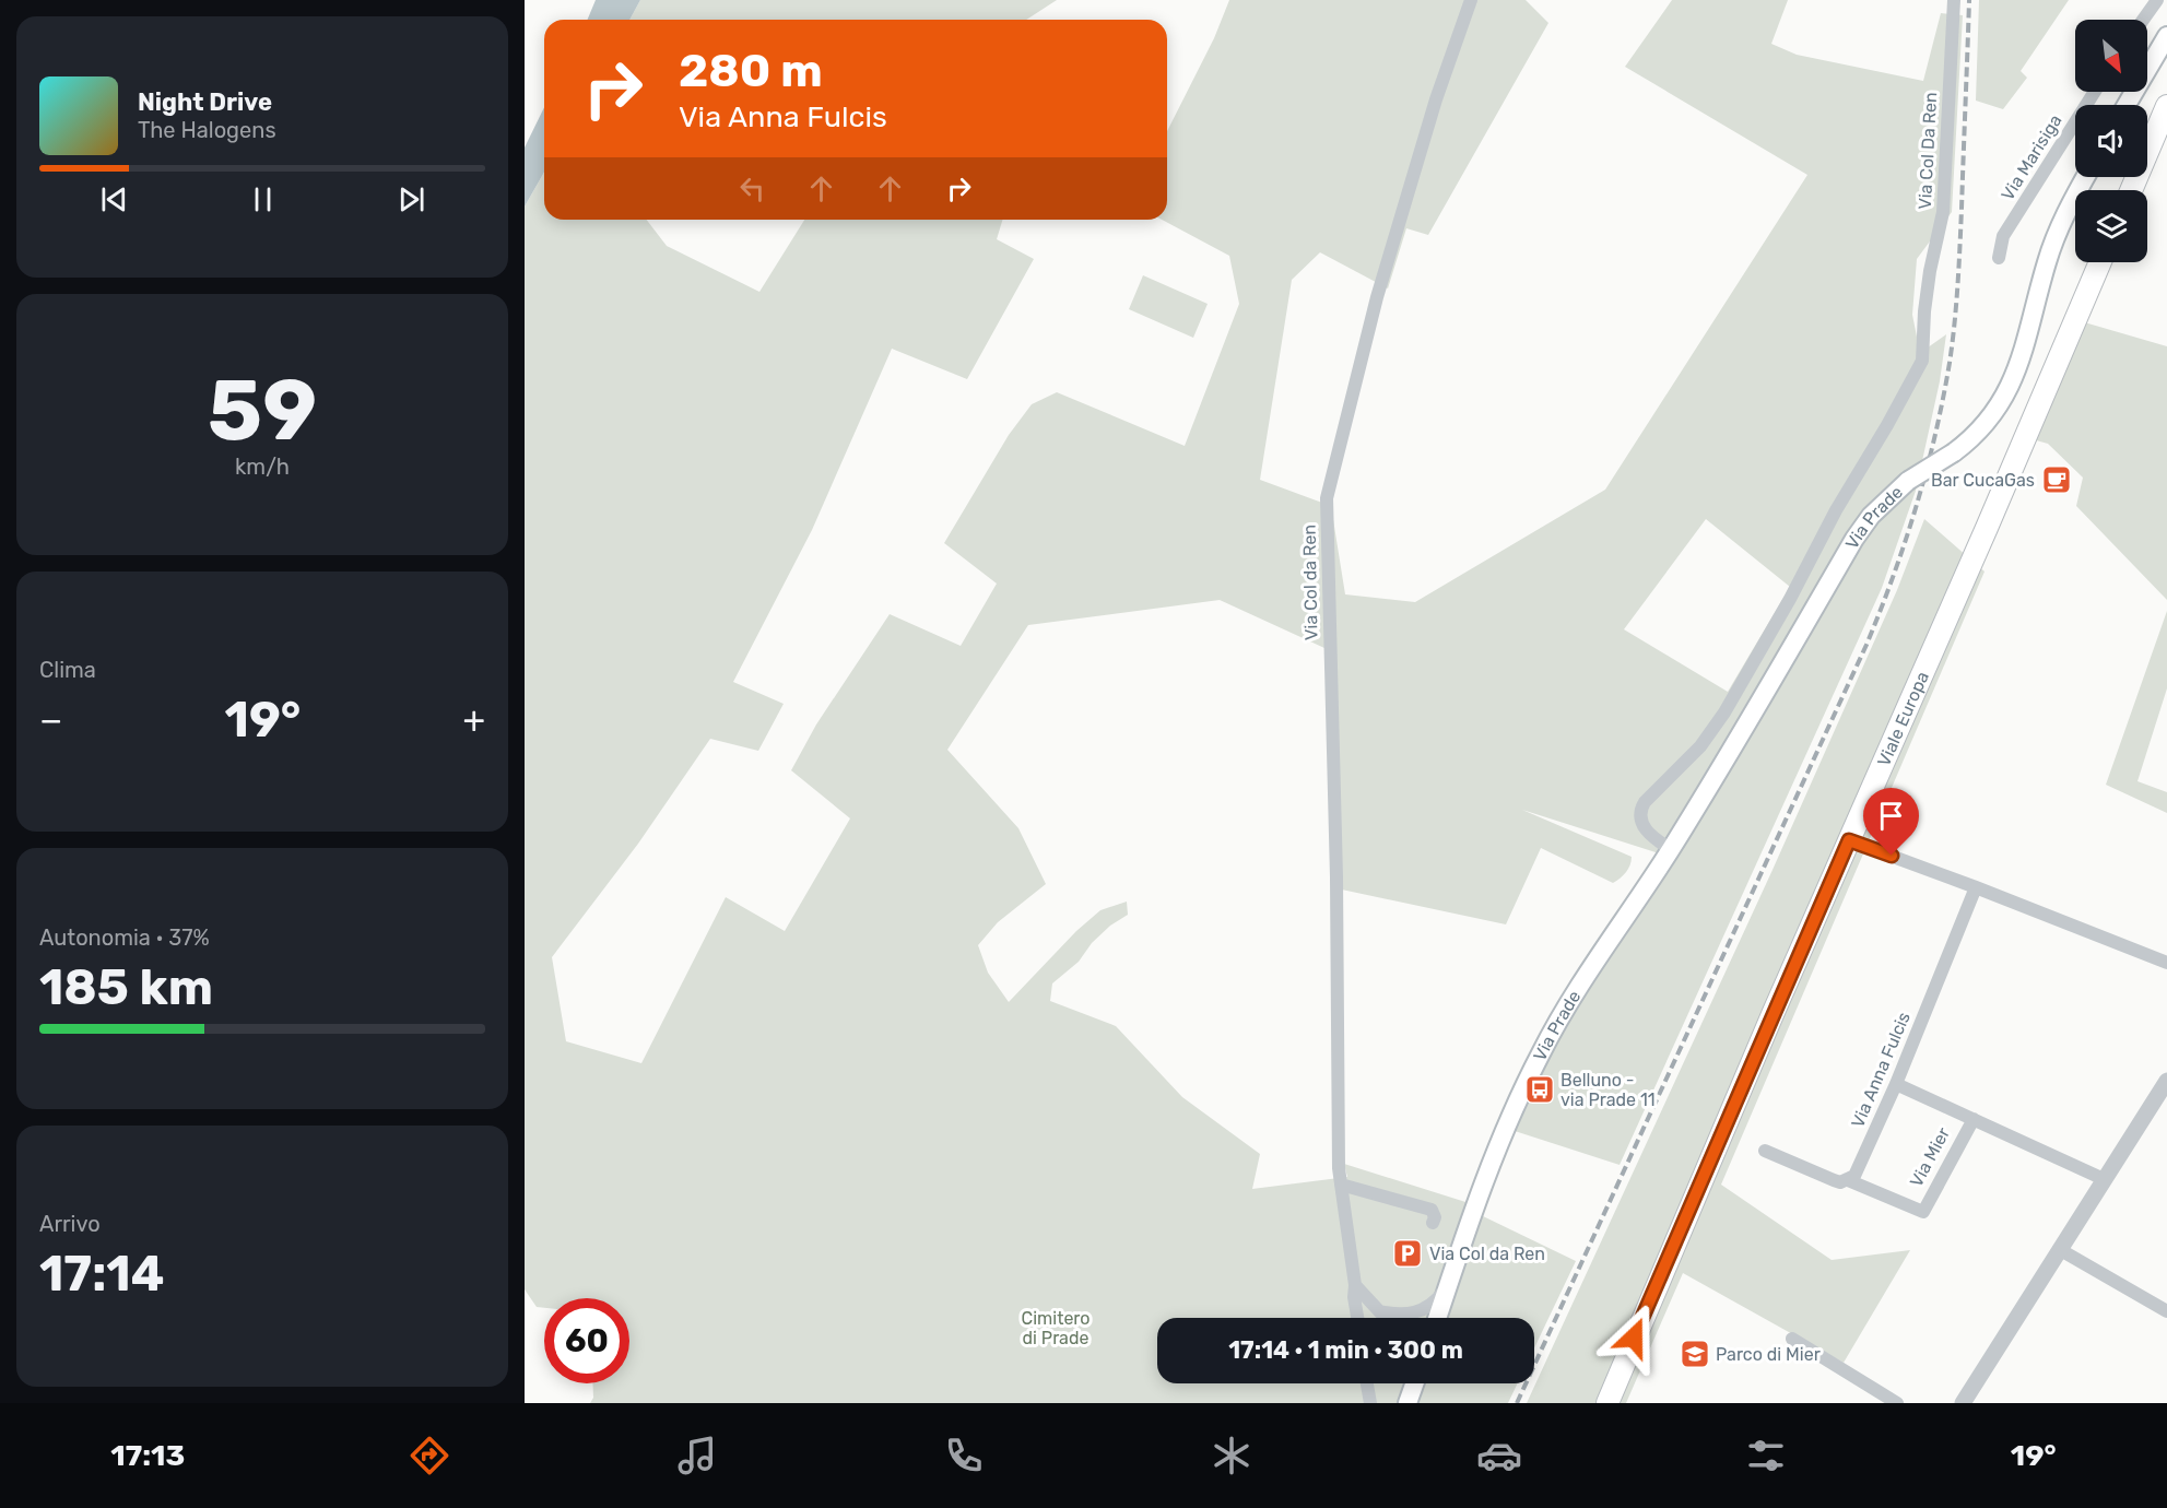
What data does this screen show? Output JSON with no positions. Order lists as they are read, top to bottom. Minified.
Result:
{"streets":{"main road":["Via Prade","Viale Europa"],"street":["Via Col Da Ren","Via Marisiga","Via Col da Ren","Via Anna Fulcis","Via Mier"]},"crossings":[["Via Col Da Ren","Via Prade"],["Via Anna Fulcis","Via Mier"]],"parks":["Cimitero di Prade"],"places":{"cafe":["Bar CucaGas"],"bus stop":["Belluno - via Prade 11"],"parking":["Via Col da Ren"],"school or university":["Parco di Mier"]},"north":"bottom right","page":{"turn":["280 m","Via Anna Fulcis"],"song":["Night Drive","The Halogens"],"tile":[["59","km/h"],"Clima",["Autonomia · 37%","185 km"],["Arrivo","17:14"]],"heat":["−","19°","+"],"limit":"60","trip":"17:14 · 1 min · 300 m","tabs":["17:13","19°"]}}
